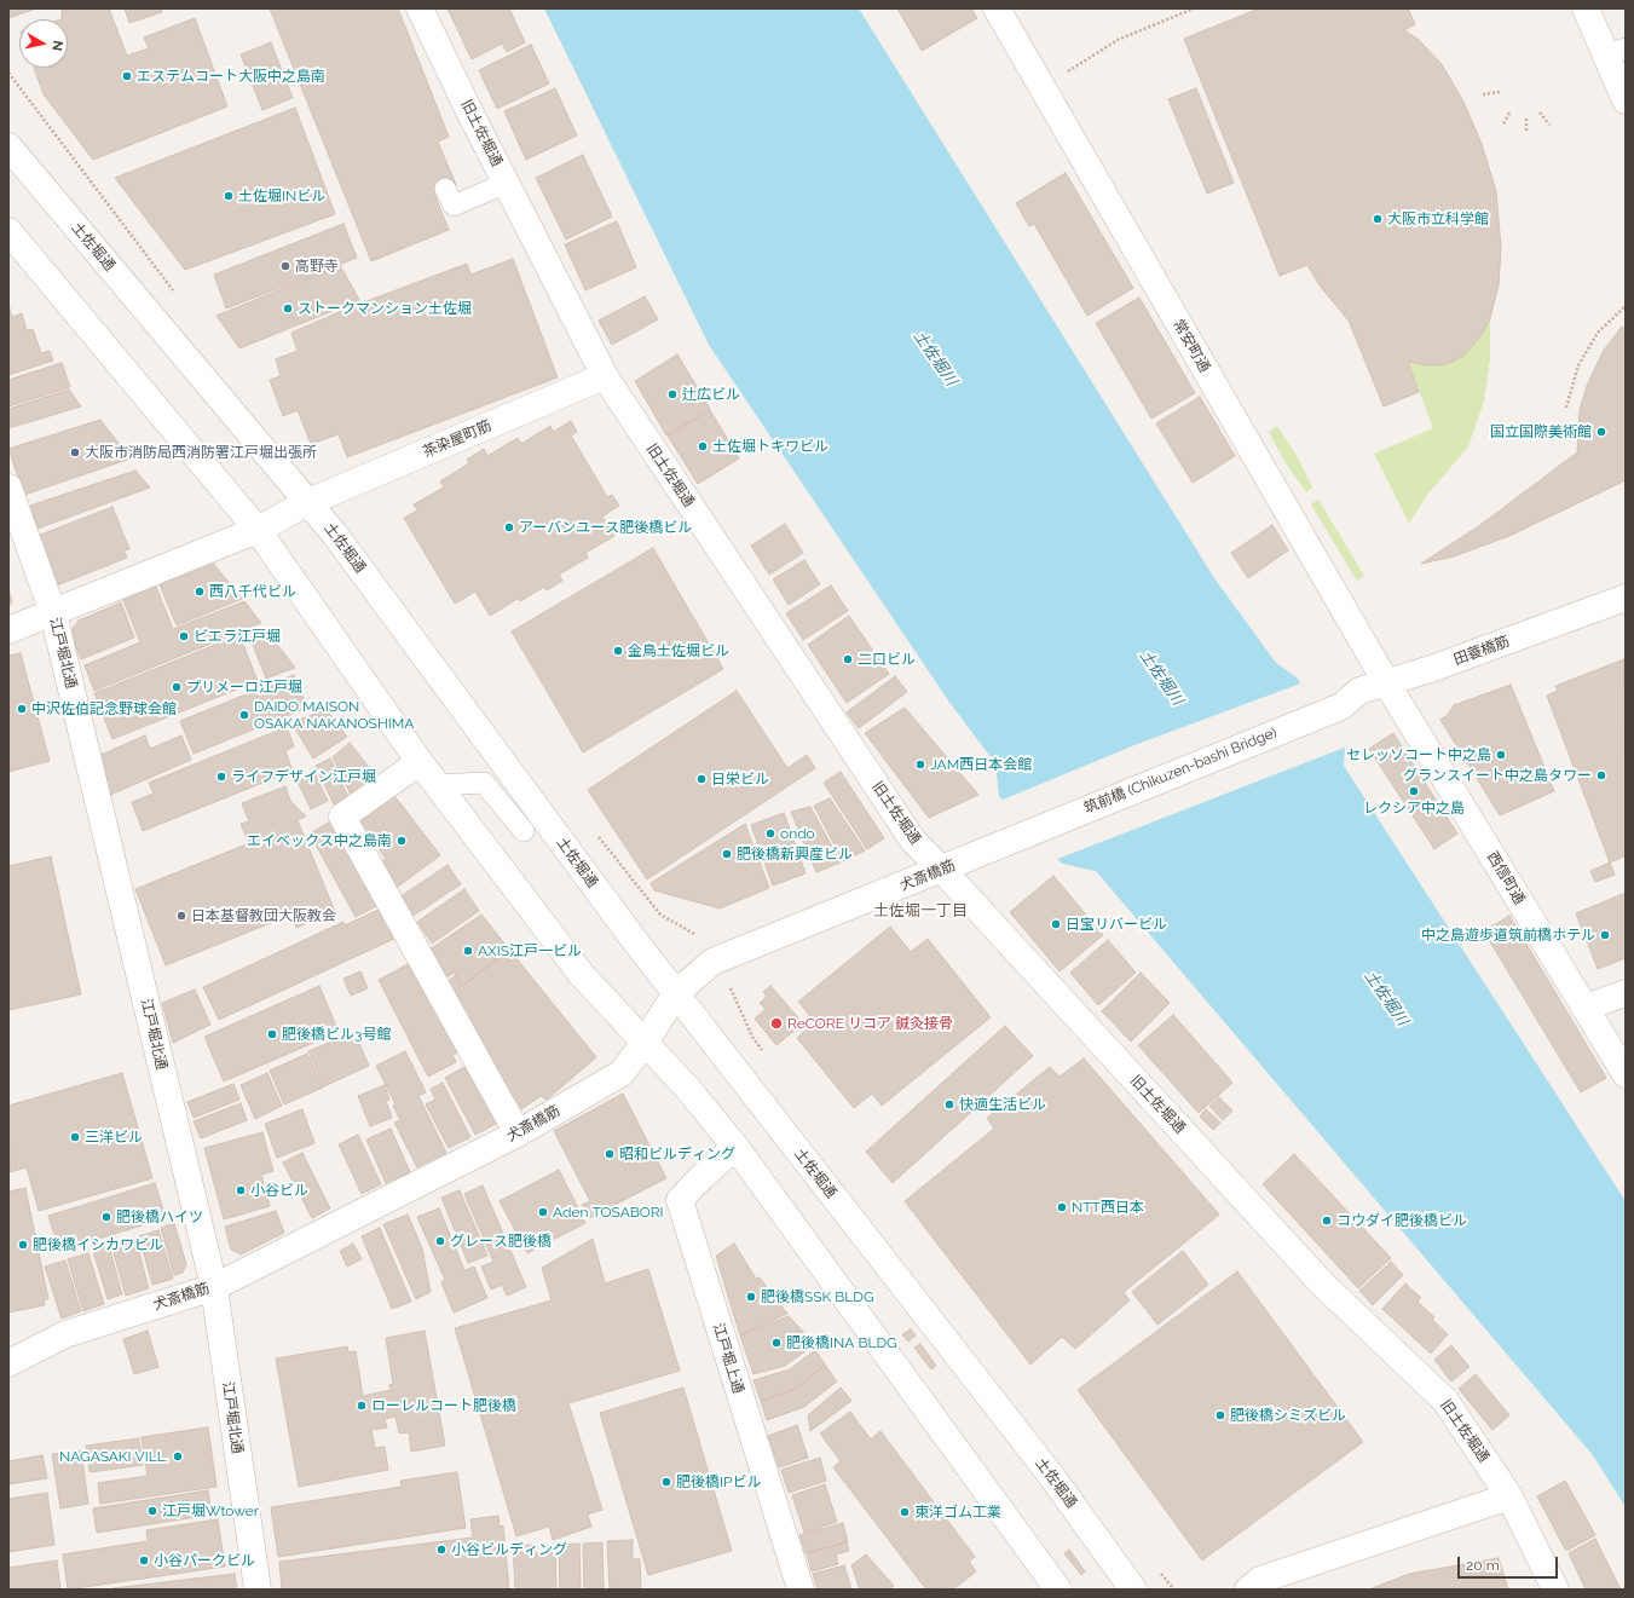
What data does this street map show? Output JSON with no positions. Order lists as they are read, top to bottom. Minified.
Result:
{"streets":{"street":["旧土佐堀通","土佐堀通","常安町通","茶染屋町筋","田蓑橋筋","江戸堀北通","筑前橋 (Chikuzen-bashi Bridge)","犬斎橋筋","西信町通","江戸堀上通"]},"crossings":[["旧土佐堀通","茶染屋町筋"],["旧土佐堀通","犬斎橋筋"],["土佐堀通","茶染屋町筋"],["土佐堀通","犬斎橋筋"],["常安町通","田蓑橋筋"],["常安町通","西信町通"],["田蓑橋筋","筑前橋 (Chikuzen-bashi Bridge)"],["田蓑橋筋","西信町通"],["江戸堀北通","犬斎橋筋"],["筑前橋 (Chikuzen-bashi Bridge)","犬斎橋筋"]],"districts":["土佐堀一丁目"],"water":["土佐堀川"],"places":["エステムコート大阪中之島南","土佐堀INビル","大阪市立科学館","高野寺","ストークマンション土佐堀","辻広ビル","国立国際美術館","土佐堀トキワビル","大阪市消防局西消防署江戸堀出張所","アーバンユース肥後橋ビル","西八千代ビル","ビエラ江戸堀","金鳥土佐堀ビル","二口ビル","プリメーロ江戸堀","中沢佐伯記念野球会館","DAIDO MAISON OSAKA NAKANOSHIMA","セレッソコート中之島","JAM西日本会館","グランスイート中之島タワー","ライフデザイン江戸堀","日栄ビル","レクシア中之島","ondo","エイベックス中之島南","肥後橋新興産ビル","日本基督教団大阪教会","日宝リバービル","中之島遊歩道筑前橋ホテル","AXIS江戸一ビル","ReCORE リコア 鍼灸接骨","肥後橋ビル3号館","快適生活ビル","三洋ビル","昭和ビルディング","小谷ビル","NTT西日本","Aden TOSABORI","肥後橋ハイツ","コウダイ肥後橋ビル","グレース肥後橋","肥後橋イシカワビル","肥後橋SSK BLDG","肥後橋INA BLDG","ローレルコート肥後橋","肥後橋シミズビル","NAGASAKI VILL.","肥後橋IPビル","江戸堀Wtower","東洋ゴム工業","小谷ビルディング","小谷パークビル"],"scale_bar":"20 m","north":"right"}
